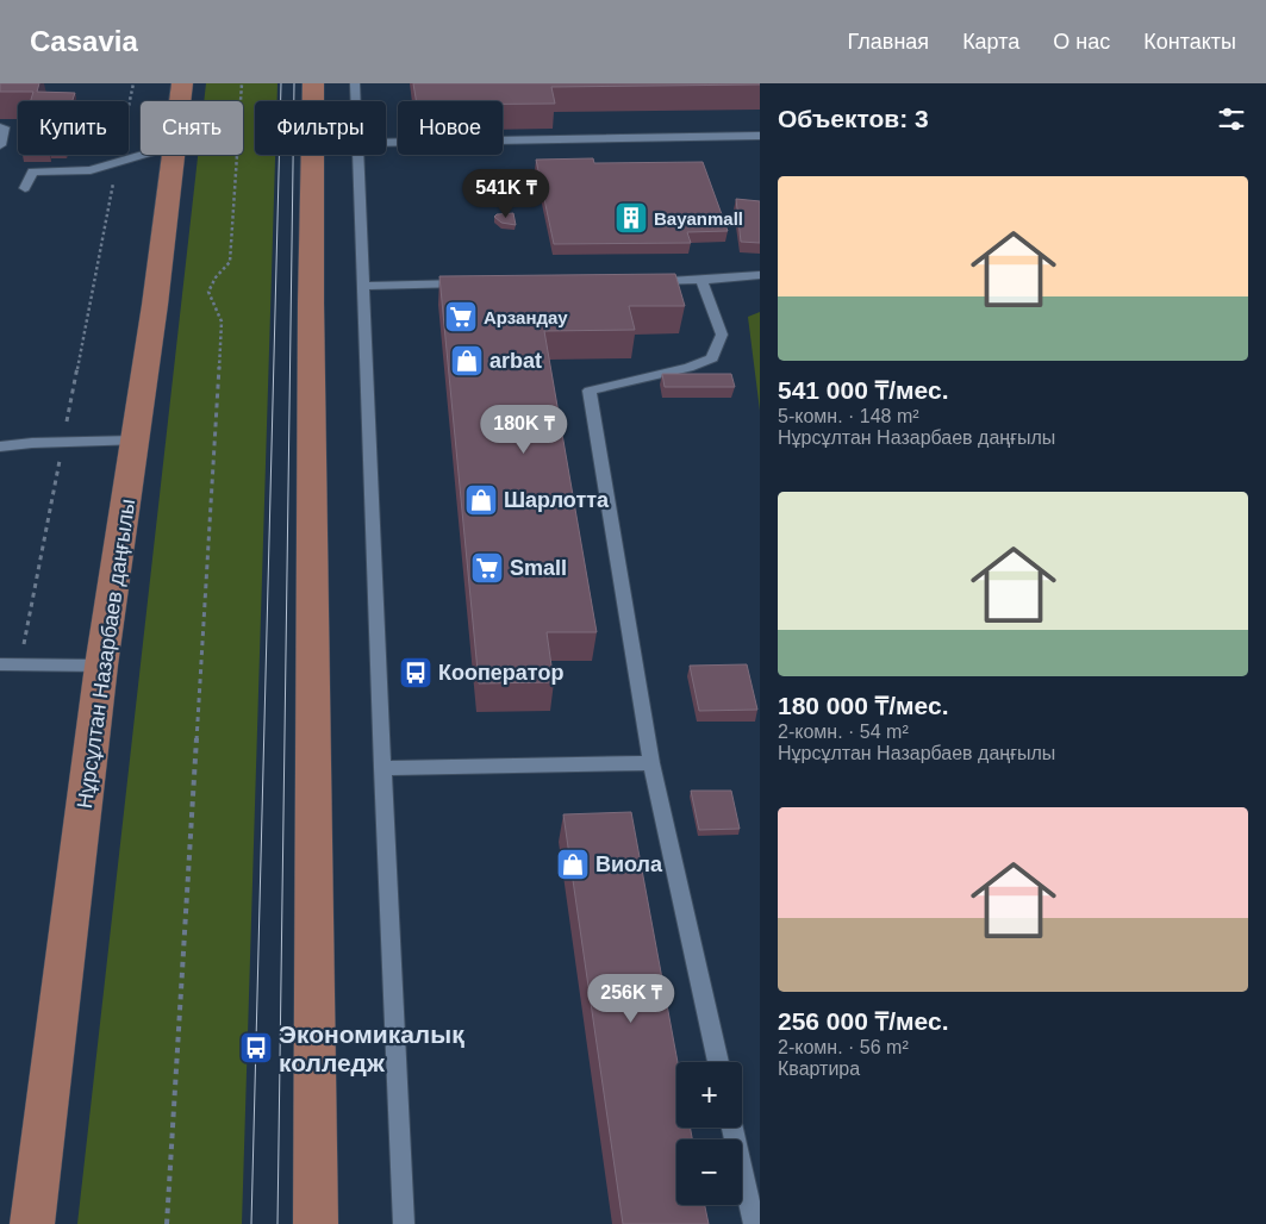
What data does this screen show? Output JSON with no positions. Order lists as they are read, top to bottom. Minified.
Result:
{"streets":{"main road":["Нұрсұлтан Назарбаев даңғылы"]},"places":{"building":["Bayanmall"],"supermarket":["Арзандау","Small"],"shop":["arbat","Шарлотта","Виола"],"bus stop":["Кооператор","Экономикалық колледж"]},"page":{"header":"Casavia","nav":["Главная","Карта","О нас","Контакты"],"heading":"Объектов: 3","chip":["Купить","Снять","Фильтры","Новое"],"list":[{"name":"541 000 ₸/мес.","note":"5-комн. · 148 m² · Нұрсұлтан Назарбаев даңғылы"},{"name":"180 000 ₸/мес.","note":"2-комн. · 54 m² · Нұрсұлтан Назарбаев даңғылы"},{"name":"256 000 ₸/мес.","note":"2-комн. · 56 m² · Квартира"}],"price":["541K ₸","180K ₸","256K ₸"],"map_buttons":["+","−"]}}
